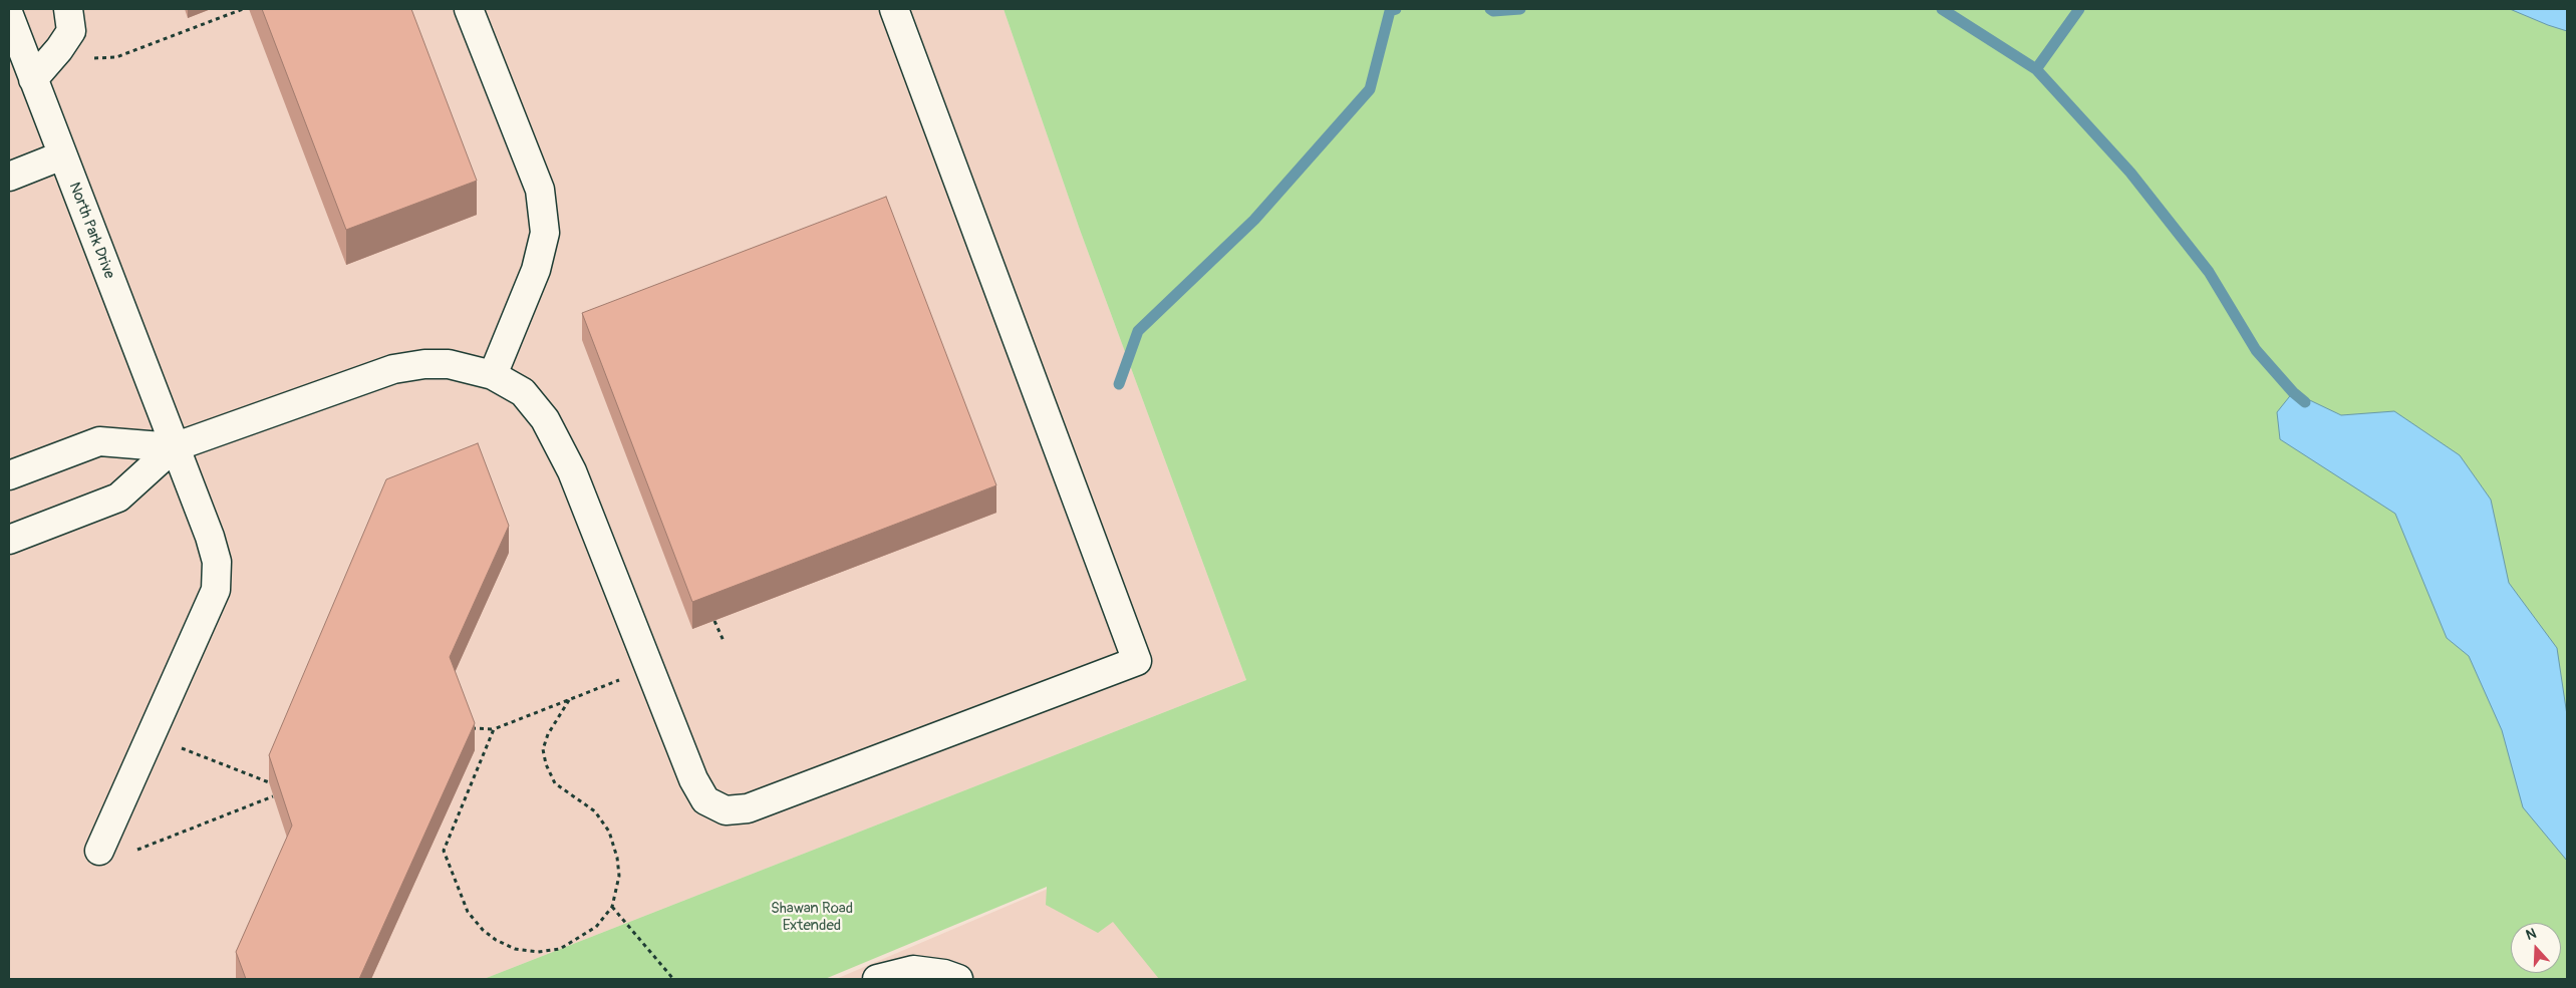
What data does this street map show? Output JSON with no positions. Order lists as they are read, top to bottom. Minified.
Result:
{"streets":{"street":["North Park Drive"]},"parks":["Shawan Road Extended"],"north":"top"}
